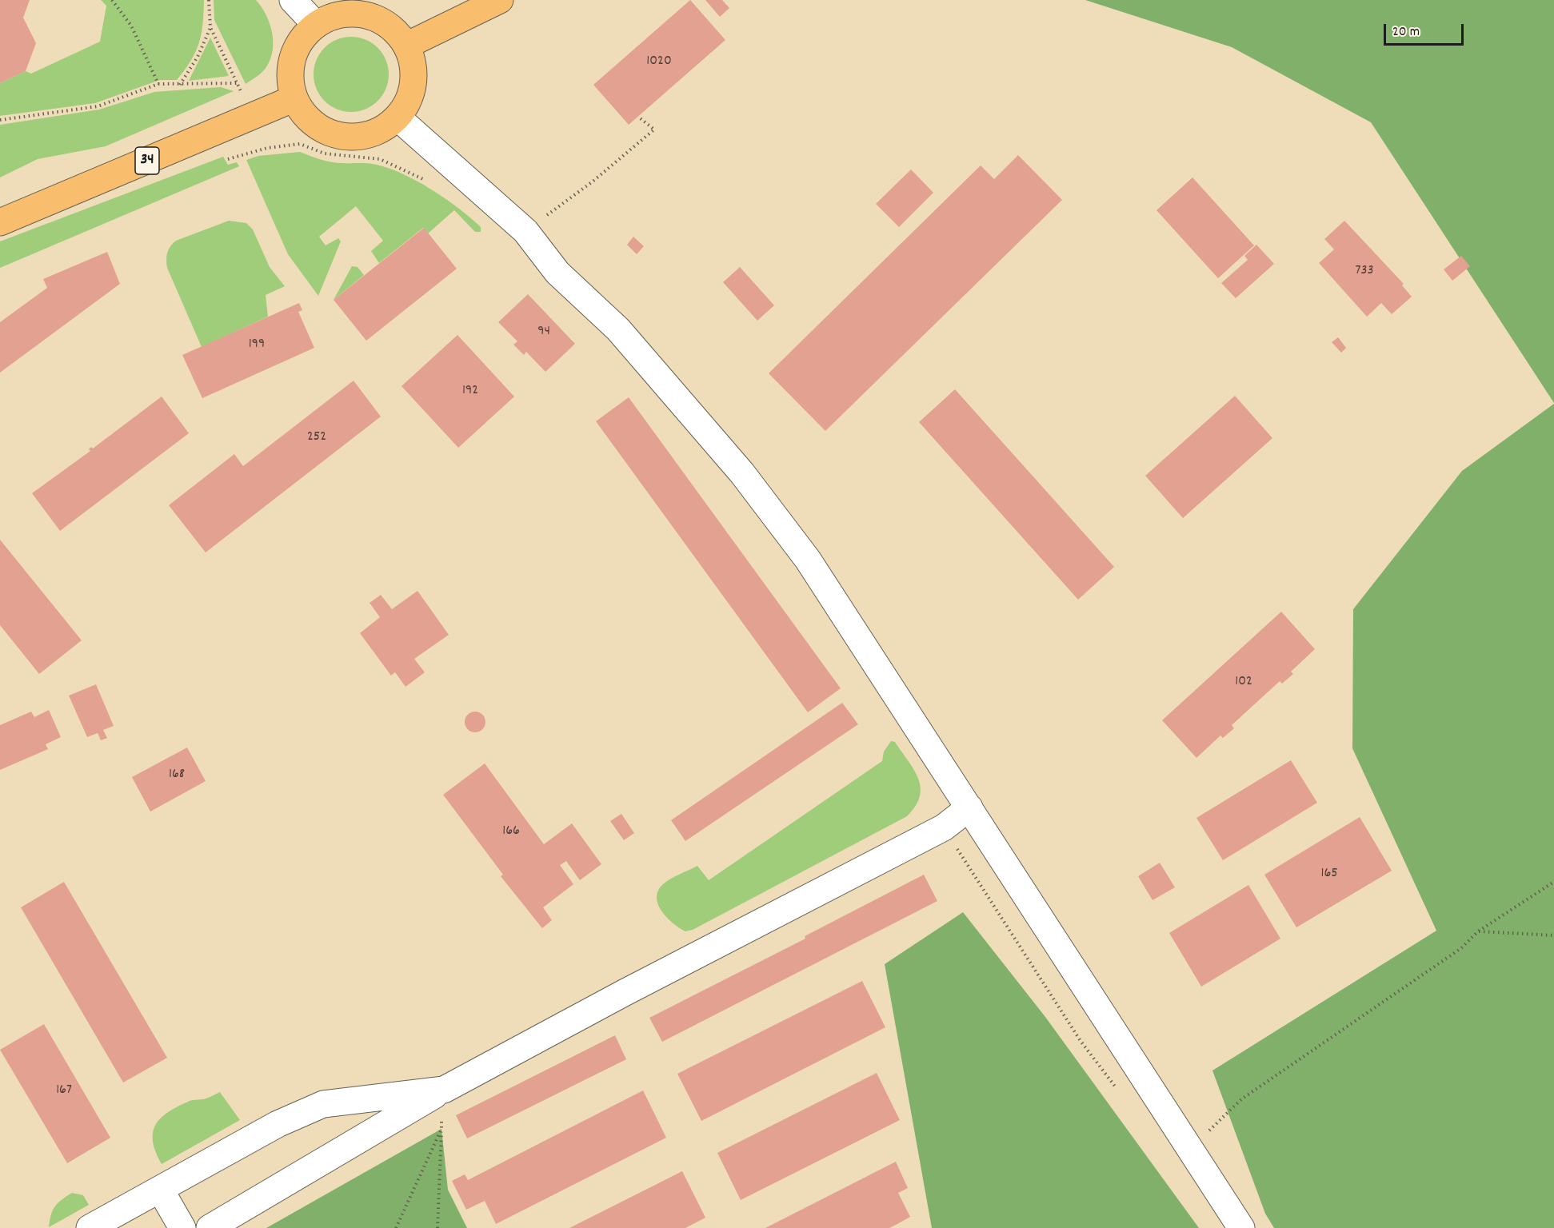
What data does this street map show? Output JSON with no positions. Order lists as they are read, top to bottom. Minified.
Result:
{"streets":{"main road":["34"]},"house_numbers":["1020","733","94","199","192","252","102","168","166","165","167"],"scale_bar":"20 m"}
